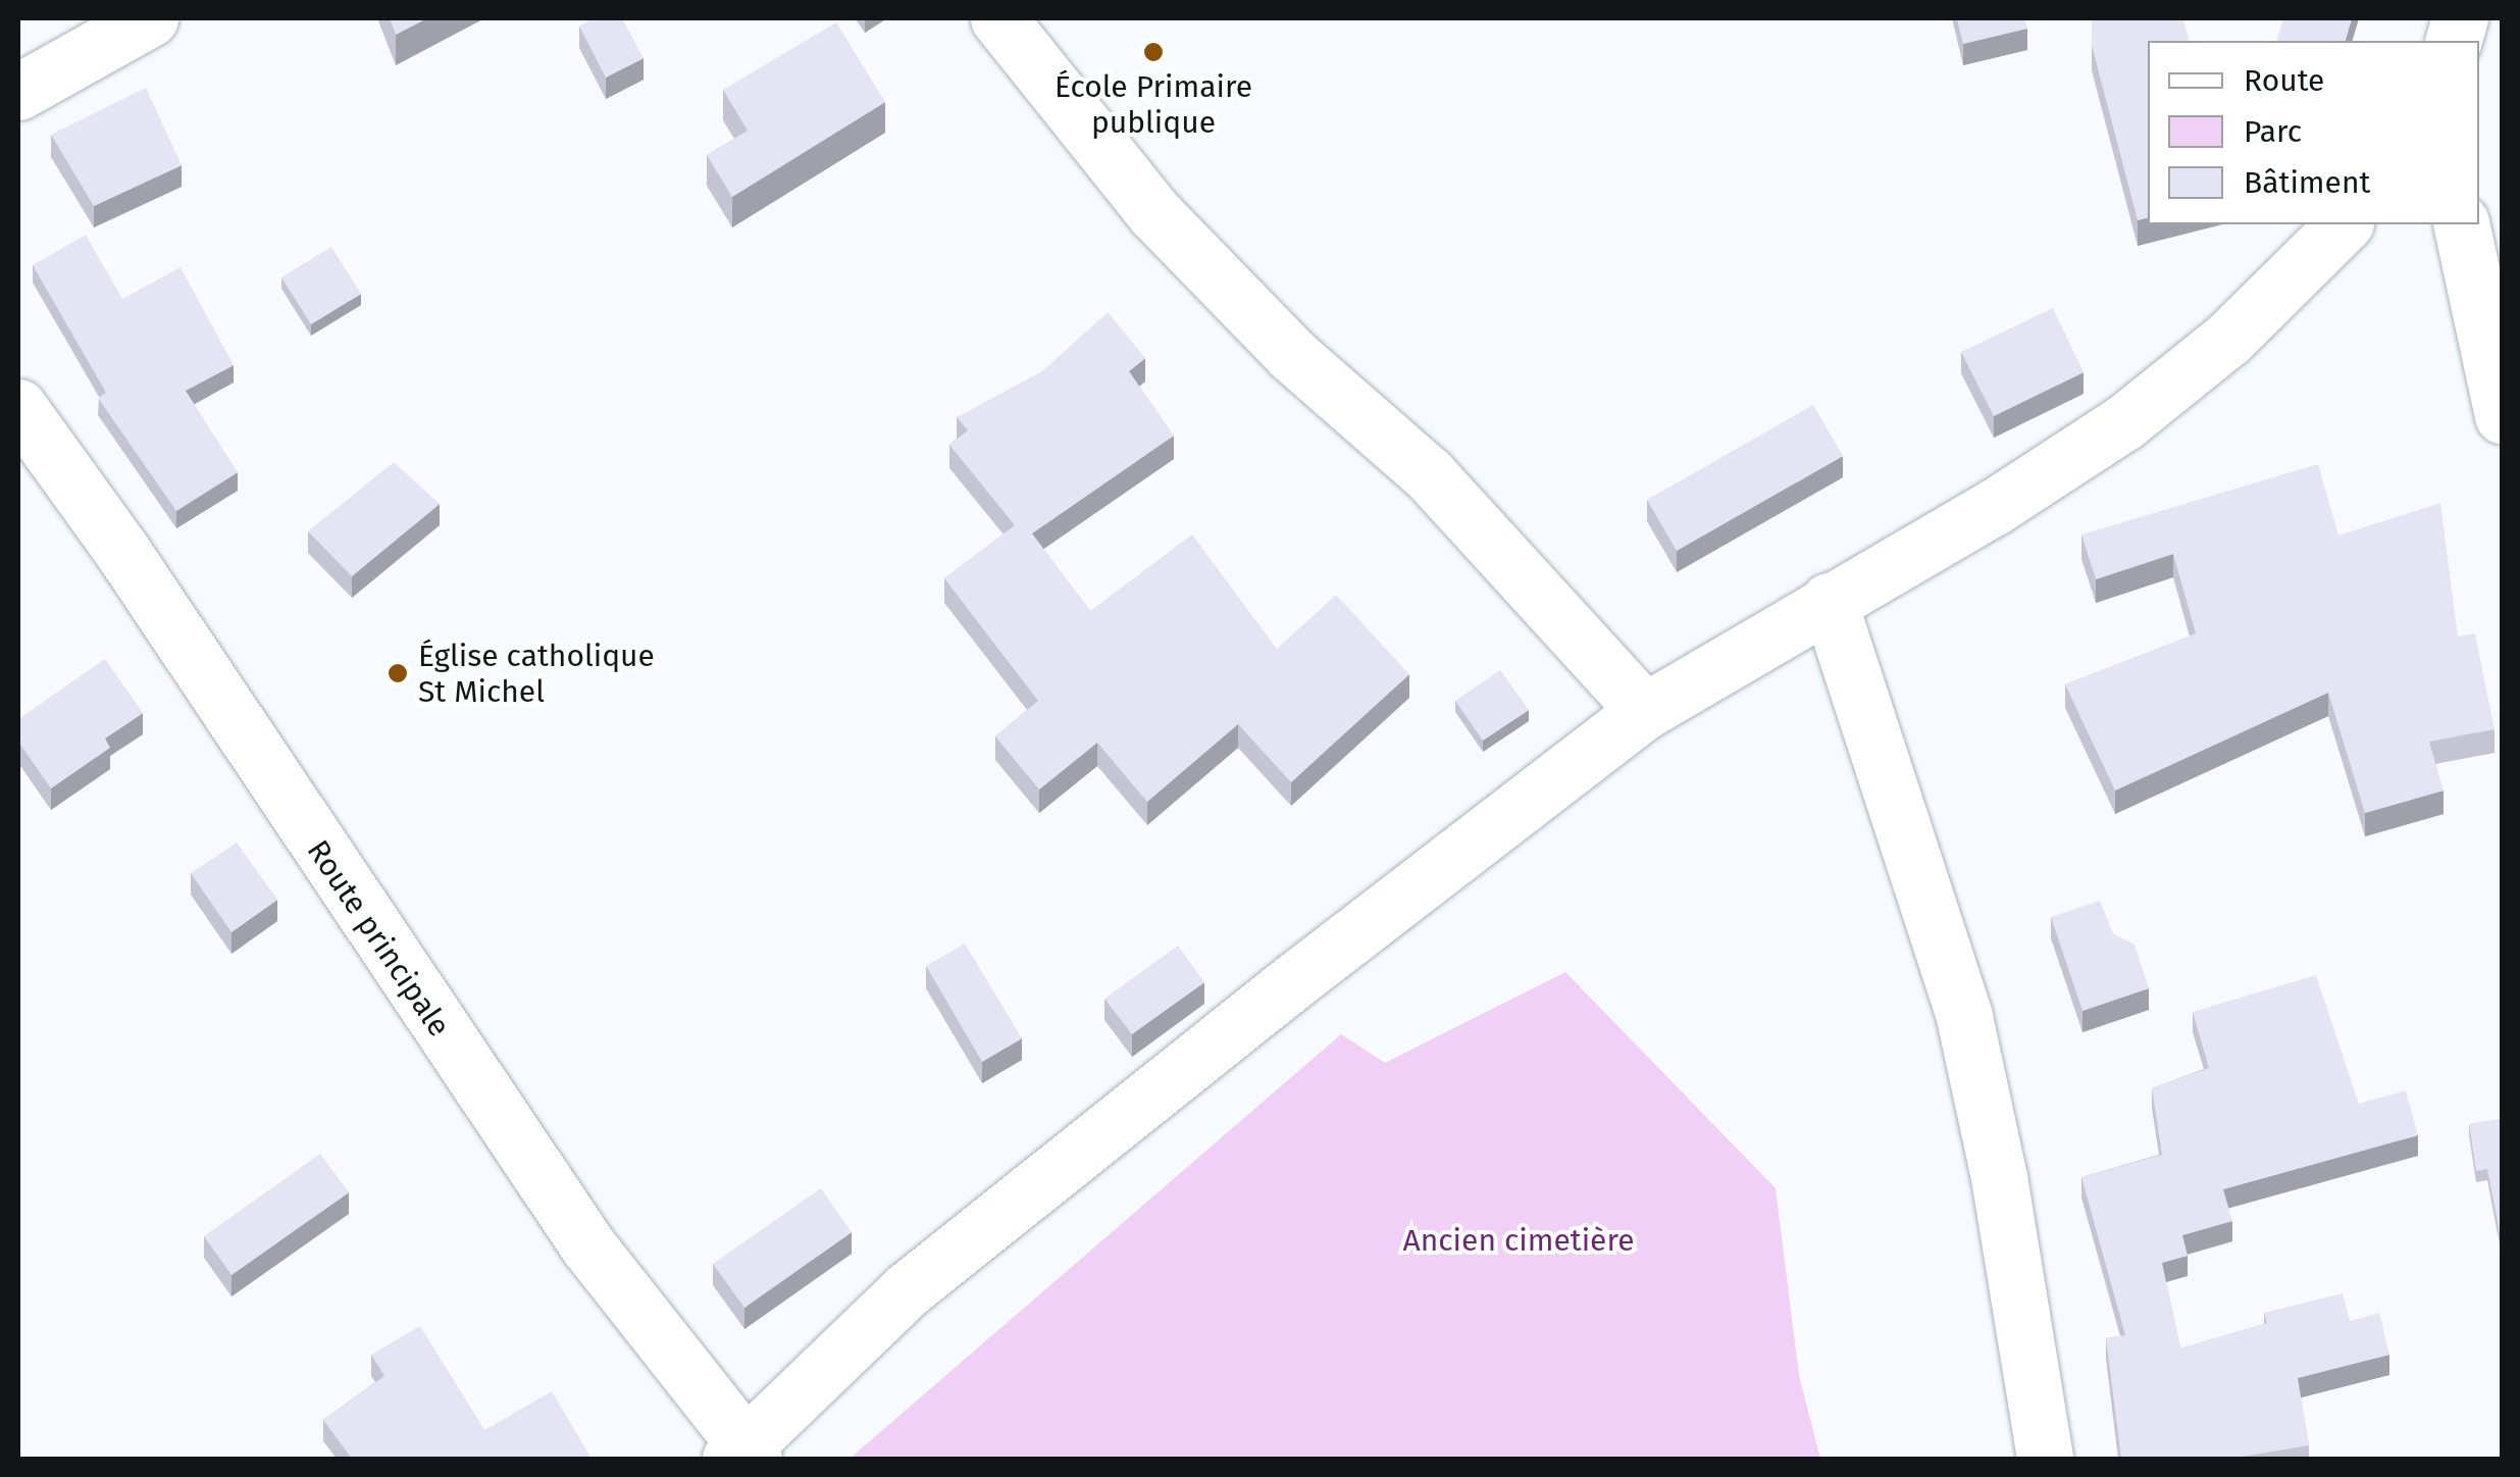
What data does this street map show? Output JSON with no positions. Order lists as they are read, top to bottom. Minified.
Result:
{"streets":{"street":["Route principale"]},"parks":["Ancien cimetière"],"places":["École Primaire publique","Église catholique St Michel"],"legend":["Route","Parc","Bâtiment"]}
